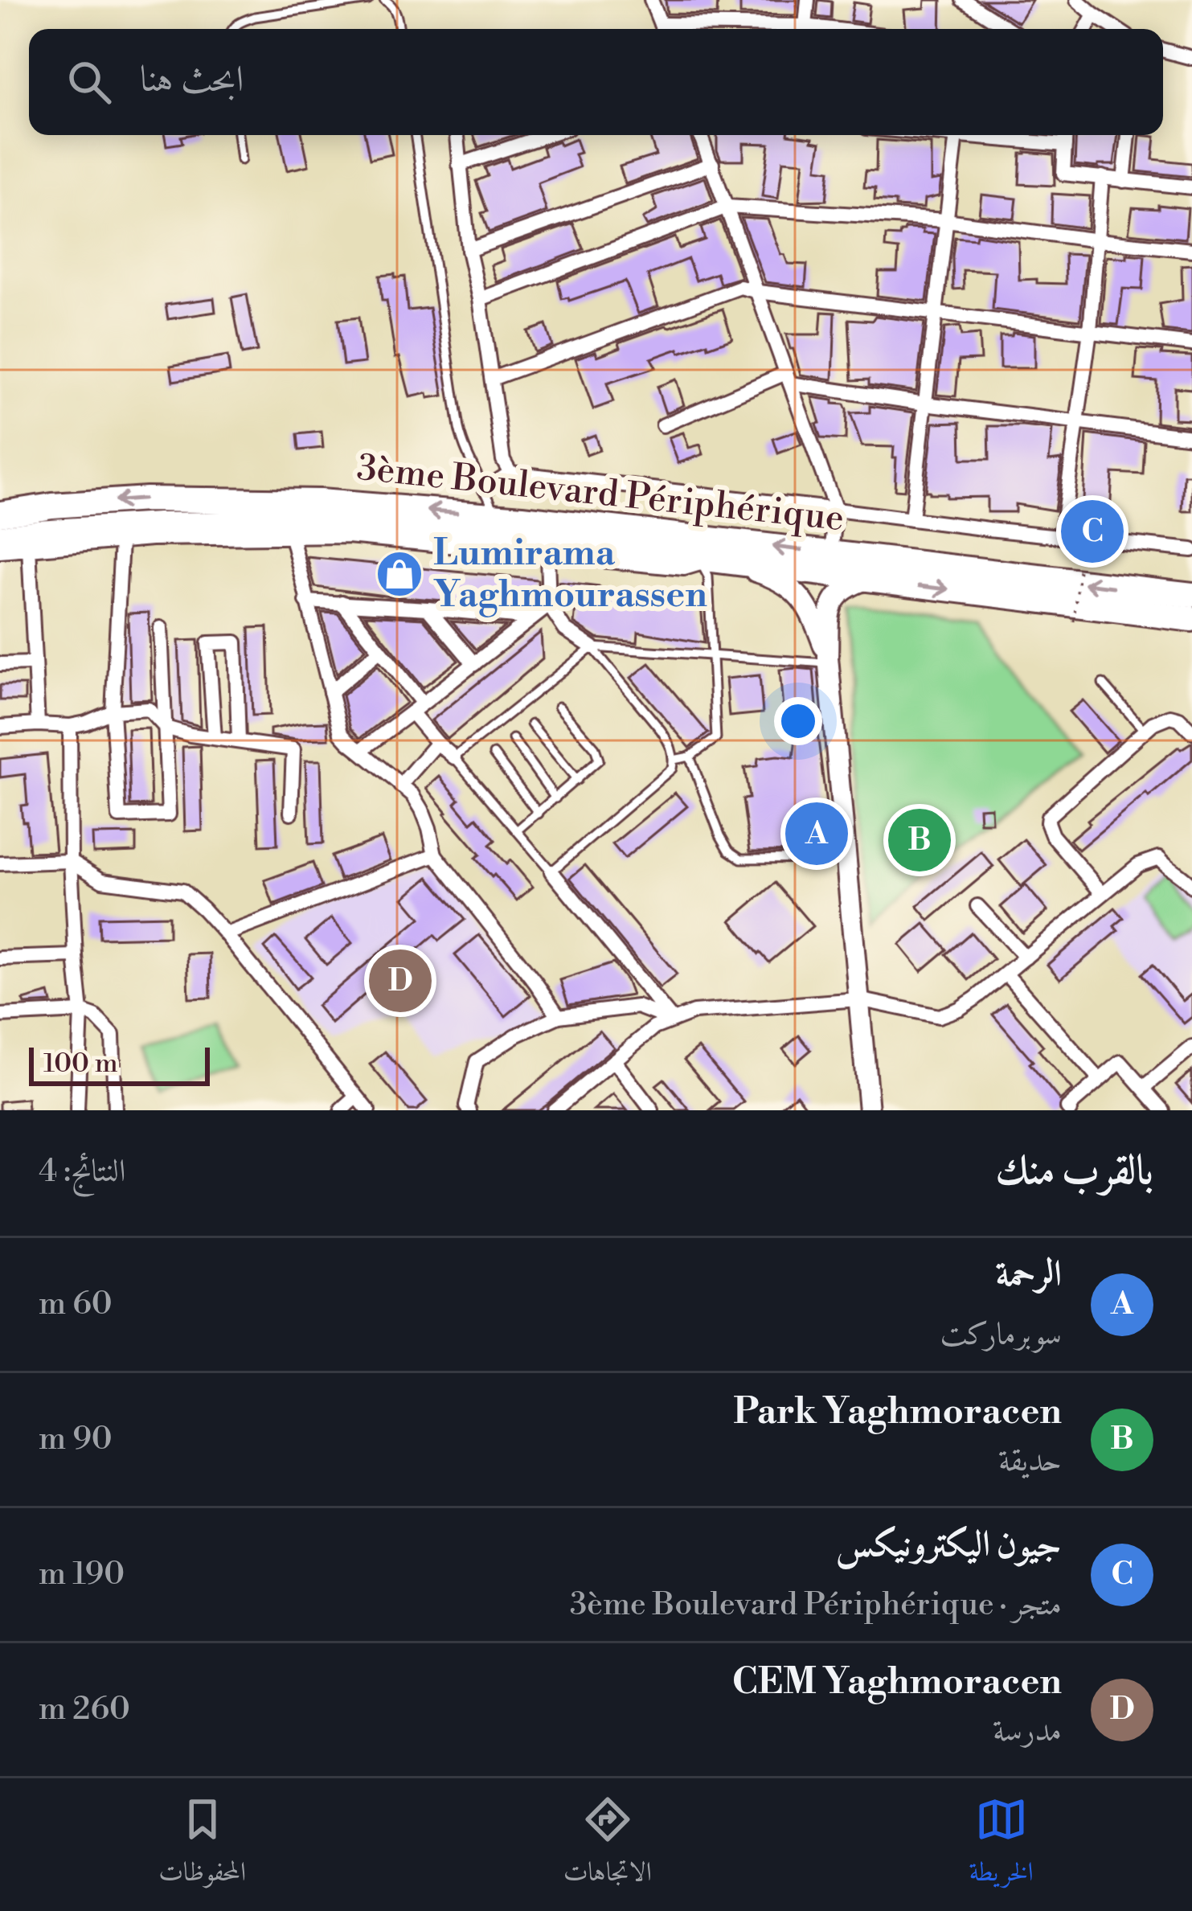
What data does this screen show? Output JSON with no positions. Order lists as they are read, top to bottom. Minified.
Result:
{"streets":{"highway":["3ème Boulevard Périphérique"]},"places":{"shop":["Lumirama Yaghmourassen"]},"scale_bar":"100 m","page":{"search":"ابحث هنا","pins":["C","A","B","D"],"scale":"100 m","heading":["بالقرب منك","النتائج: 4"],"list":[{"mark":"A","name":"الرحمة","note":"سوبرماركت","value":"60 m"},{"mark":"B","name":"Park Yaghmoracen","note":"حديقة","value":"90 m"},{"mark":"C","name":"جيون اليكترونيكس","note":"متجر · 3ème Boulevard Périphérique","value":"190 m"},{"mark":"D","name":"CEM Yaghmoracen","note":"مدرسة","value":"260 m"}],"nav":["الخريطة","الاتجاهات","المحفوظات"]}}
